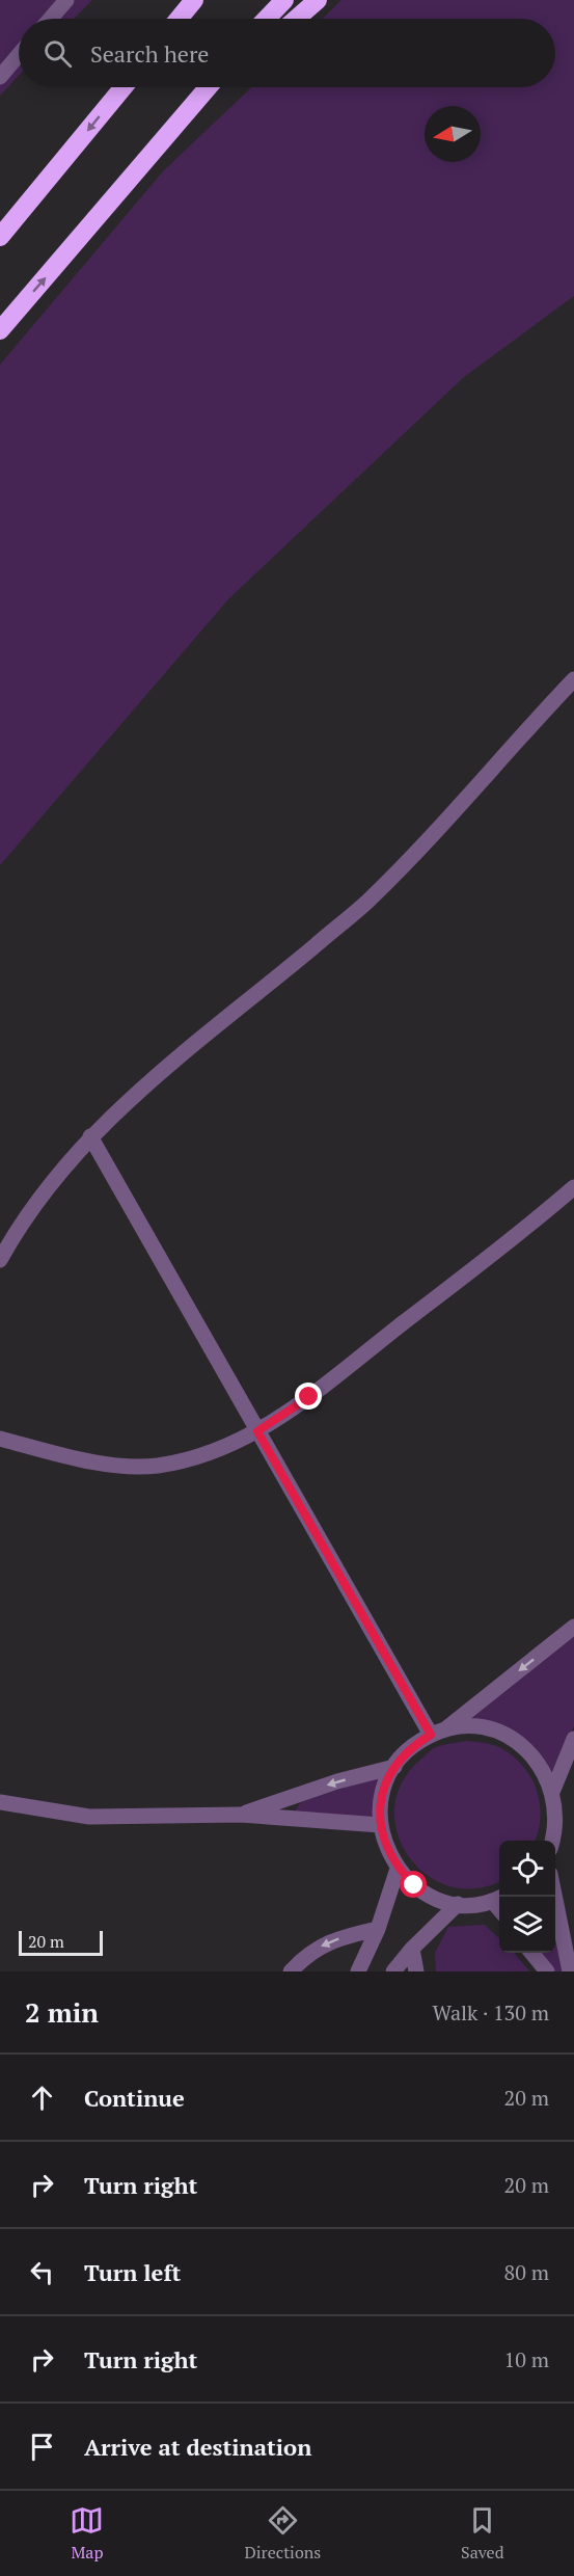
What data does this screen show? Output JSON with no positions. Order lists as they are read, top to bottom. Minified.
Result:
{"scale_bar":"20 m","north":"left","page":{"search":"Search here","scale":"20 m","heading":["2 min","Walk · 130 m"],"list":[["Continue","20 m"],["Turn right","20 m"],["Turn left","80 m"],["Turn right","10 m"],"Arrive at destination"],"nav":["Map","Directions","Saved"]}}
